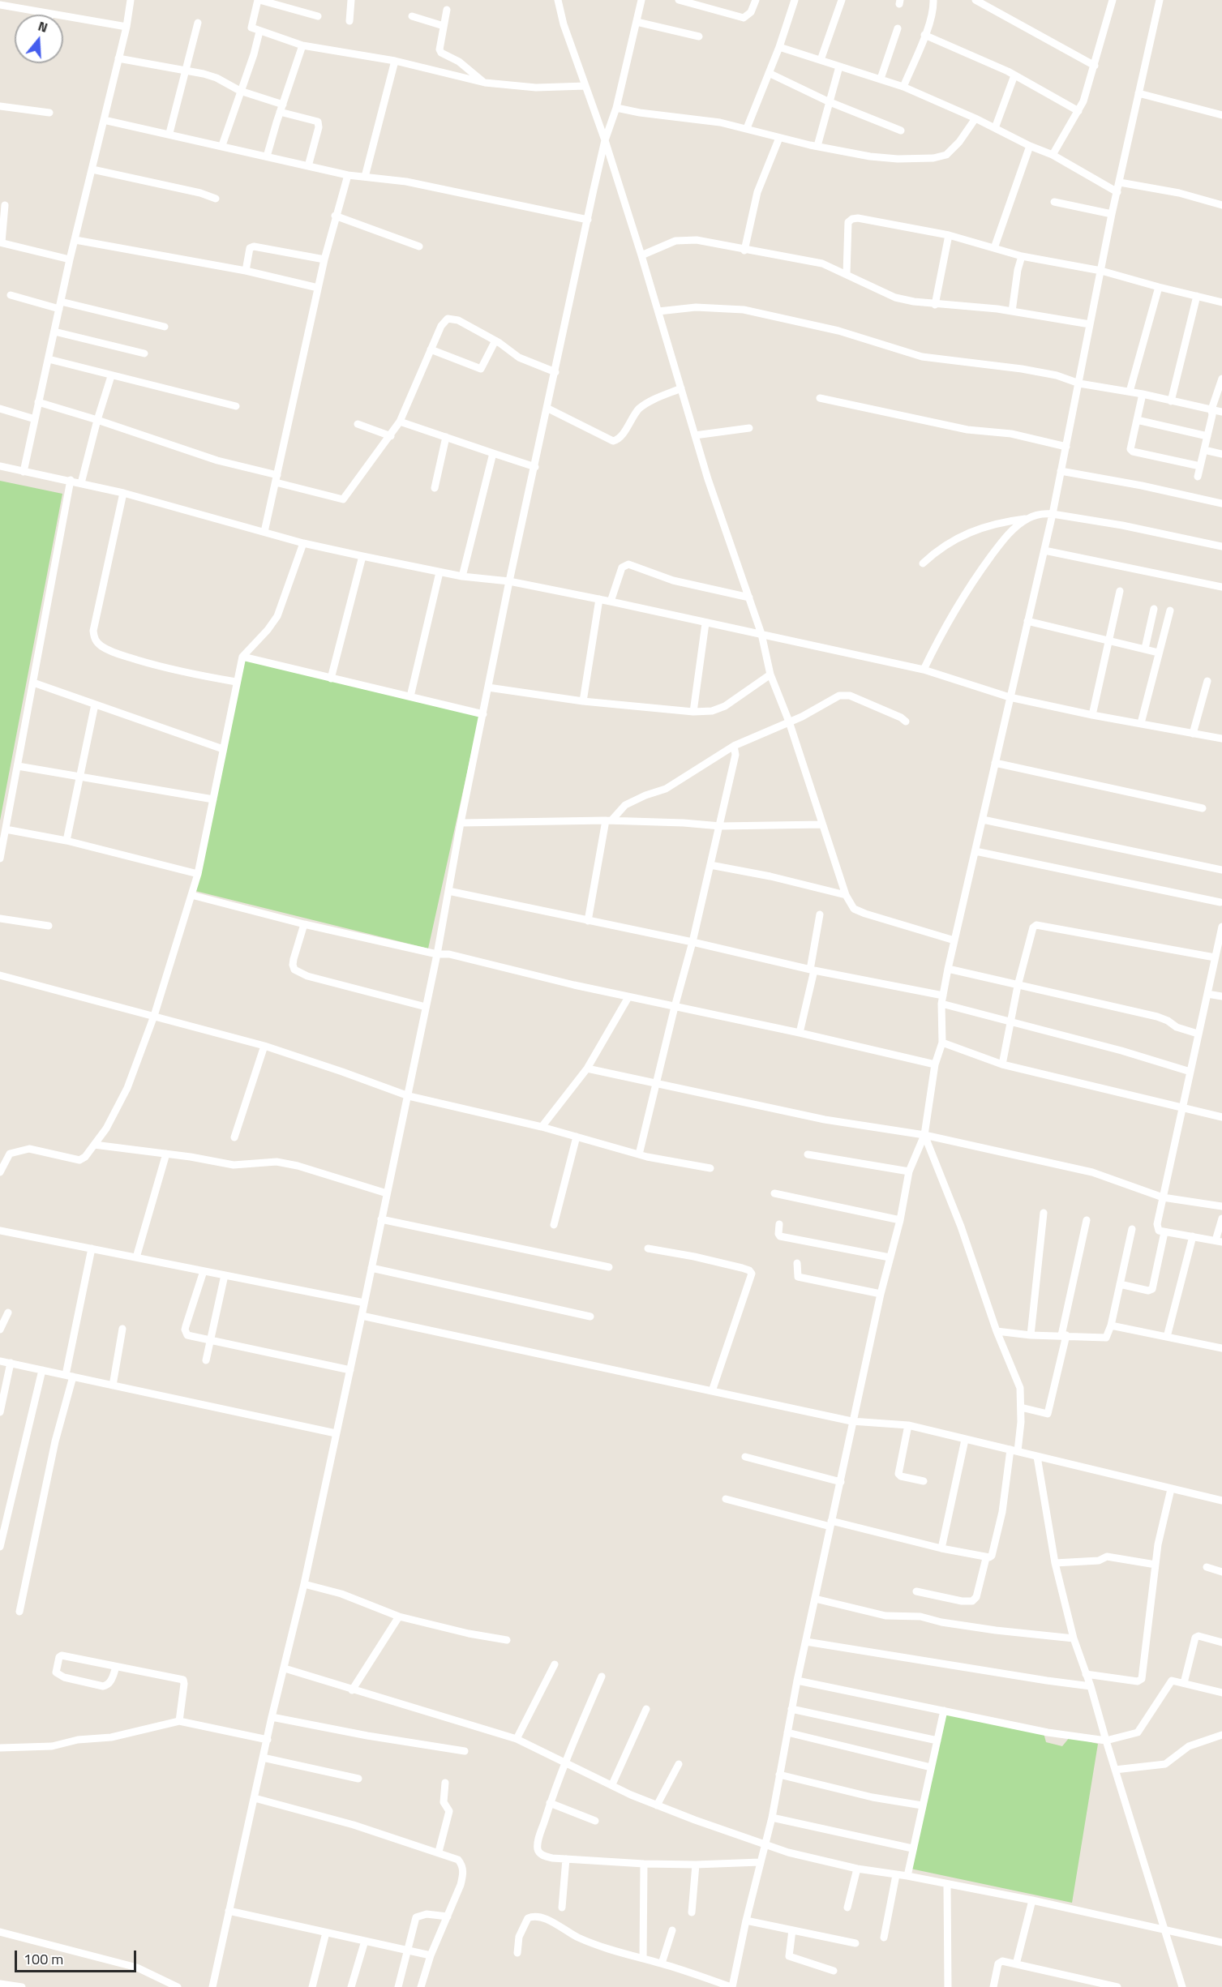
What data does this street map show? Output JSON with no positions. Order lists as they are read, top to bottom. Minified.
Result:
{"scale_bar":"100 m","north":"top"}
